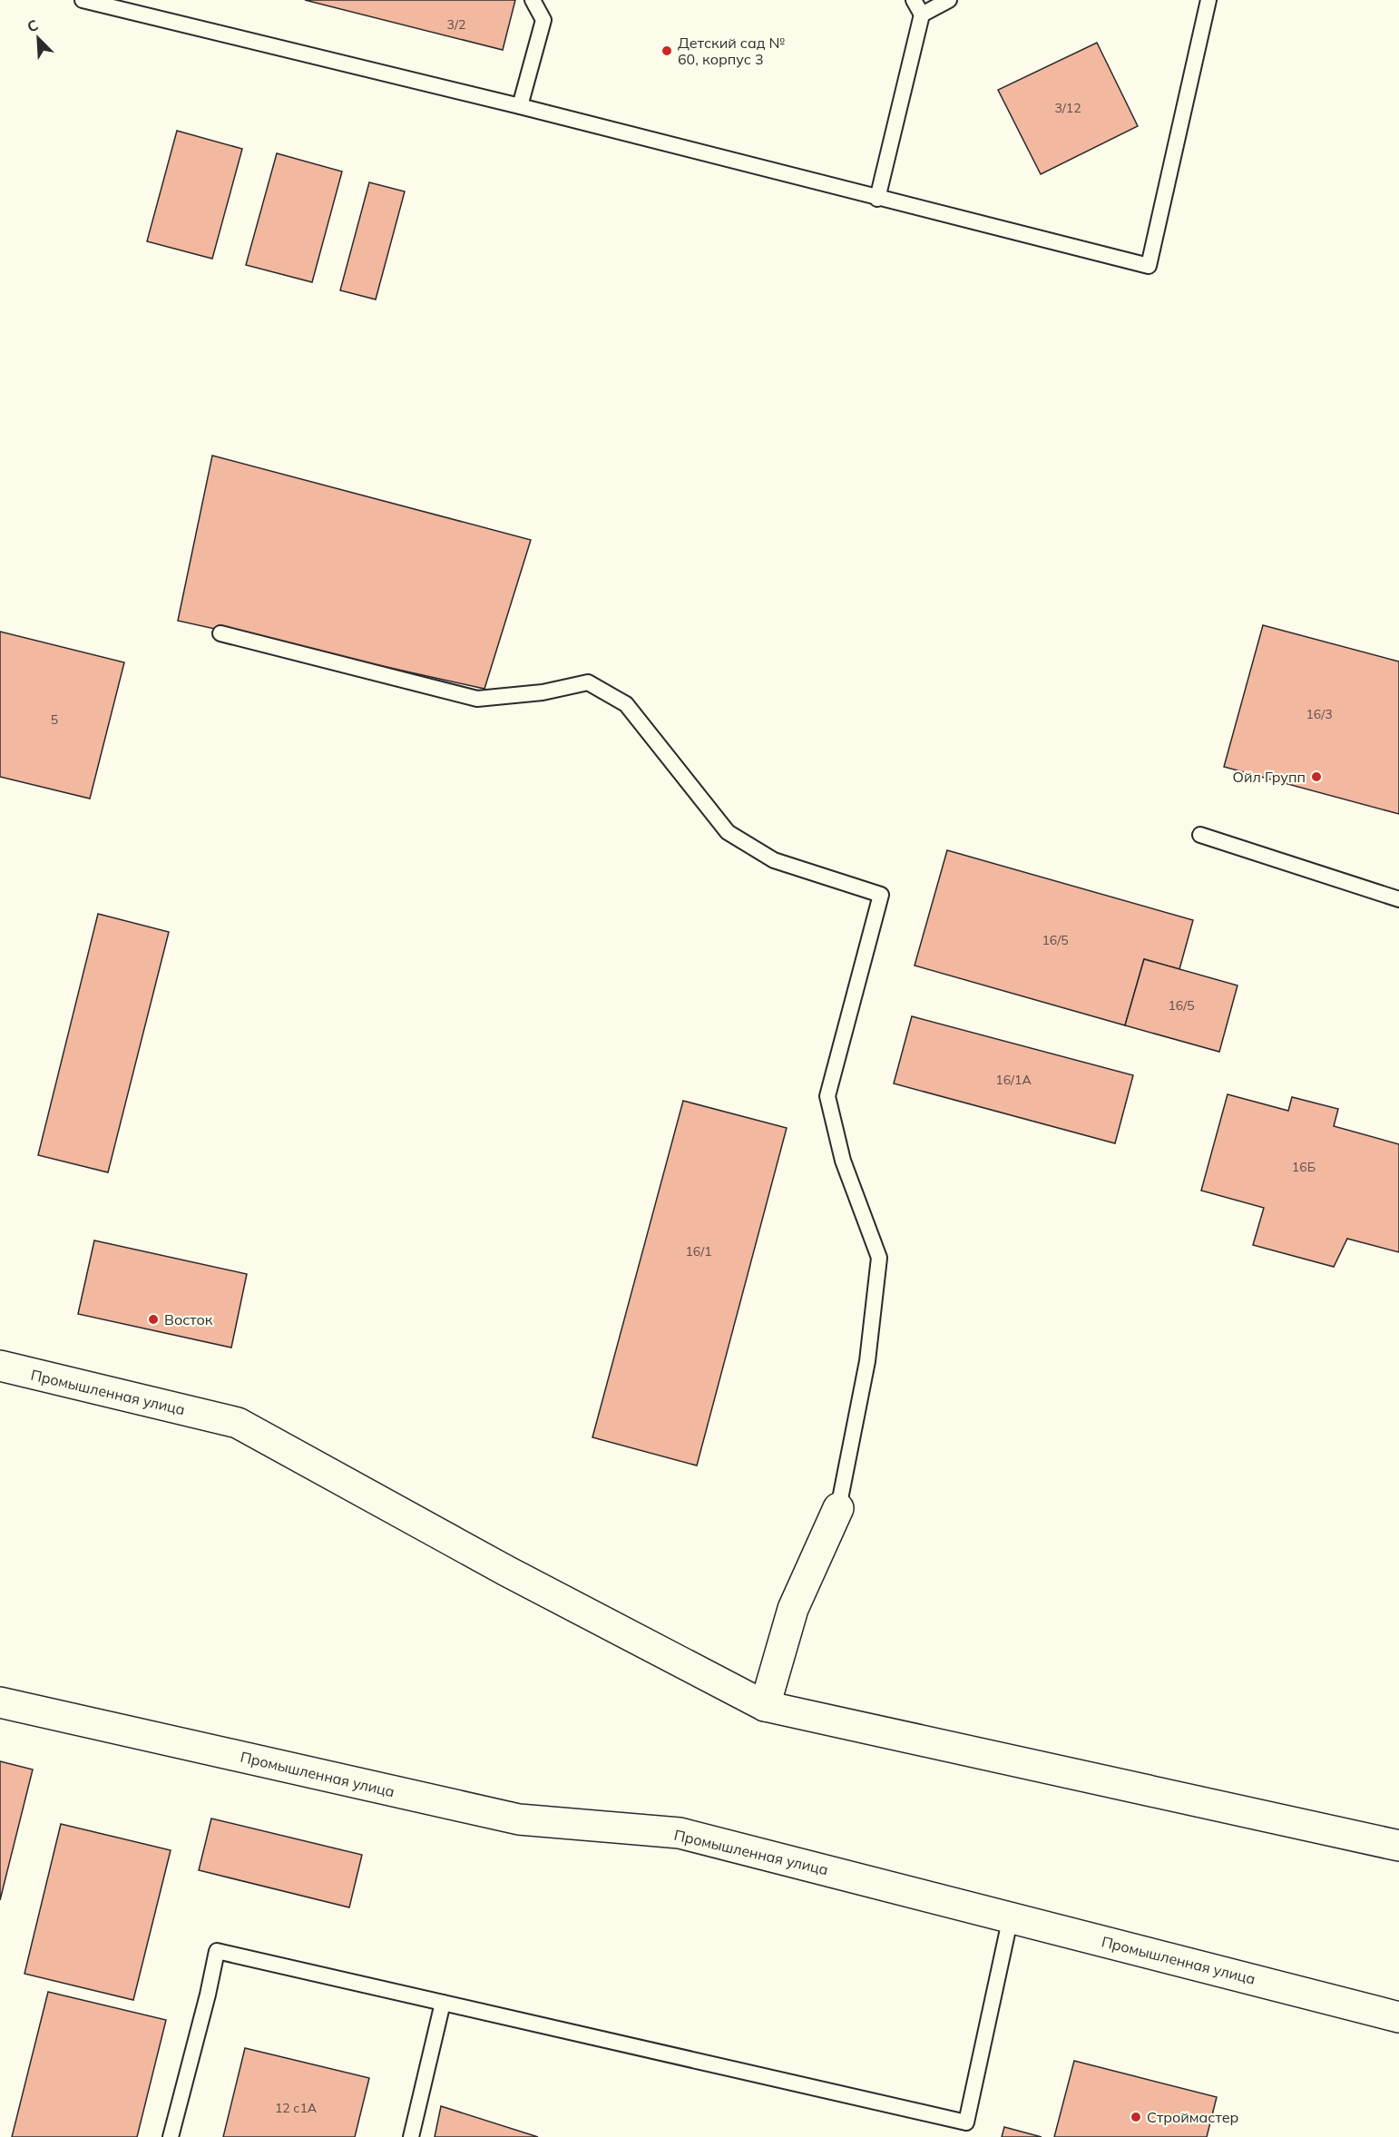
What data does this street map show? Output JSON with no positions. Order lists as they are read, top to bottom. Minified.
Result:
{"streets":{"street":["Промышленная улица"]},"places":["Детский сад № 60, корпус 3","Ойл Групп","Восток","Строймастер"],"house_numbers":["3/2","3/12","16/3","5","16/5","16/5","16/1А","16Б","16/1","12 с1А"],"north":"top left"}
